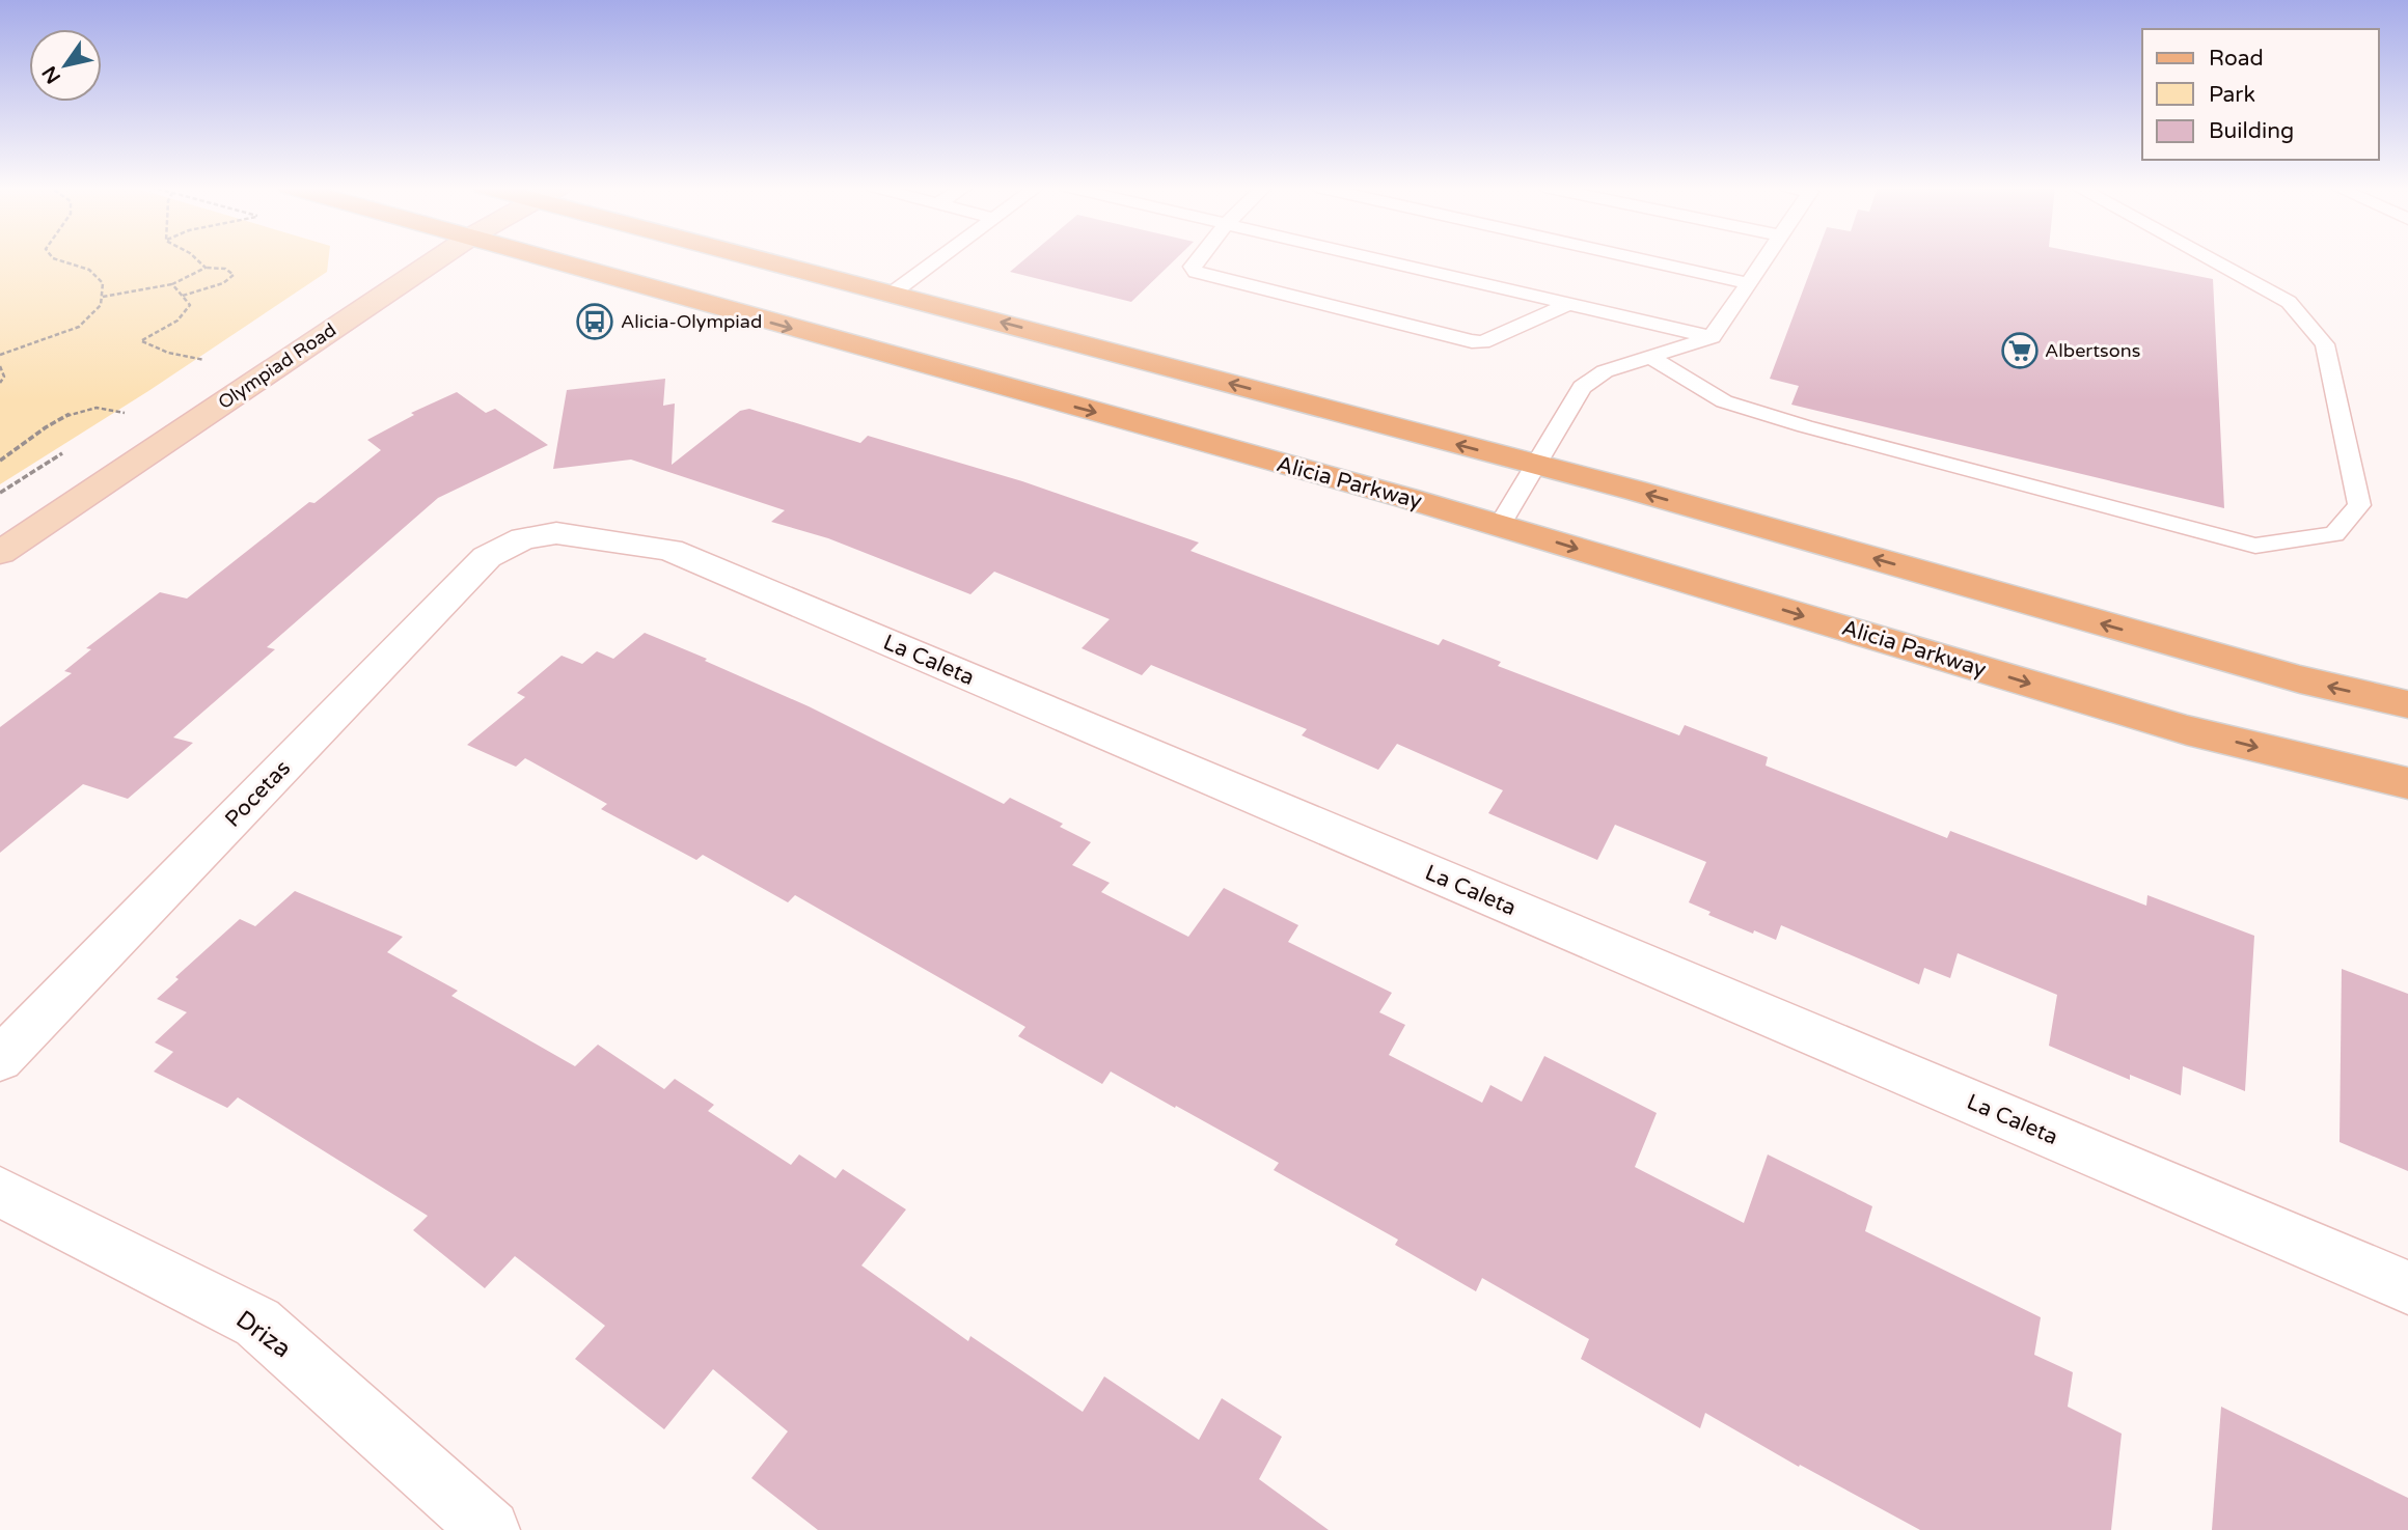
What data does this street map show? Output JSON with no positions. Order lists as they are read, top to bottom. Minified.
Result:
{"streets":{"main road":["Olympiad Road","Alicia Parkway"],"street":["La Caleta","Pocetas","Driza"]},"crossings":[["La Caleta","Pocetas"]],"places":{"bus stop":["Alicia-Olympiad"],"supermarket":["Albertsons"]},"legend":["Road","Park","Building"],"north":"bottom left"}
